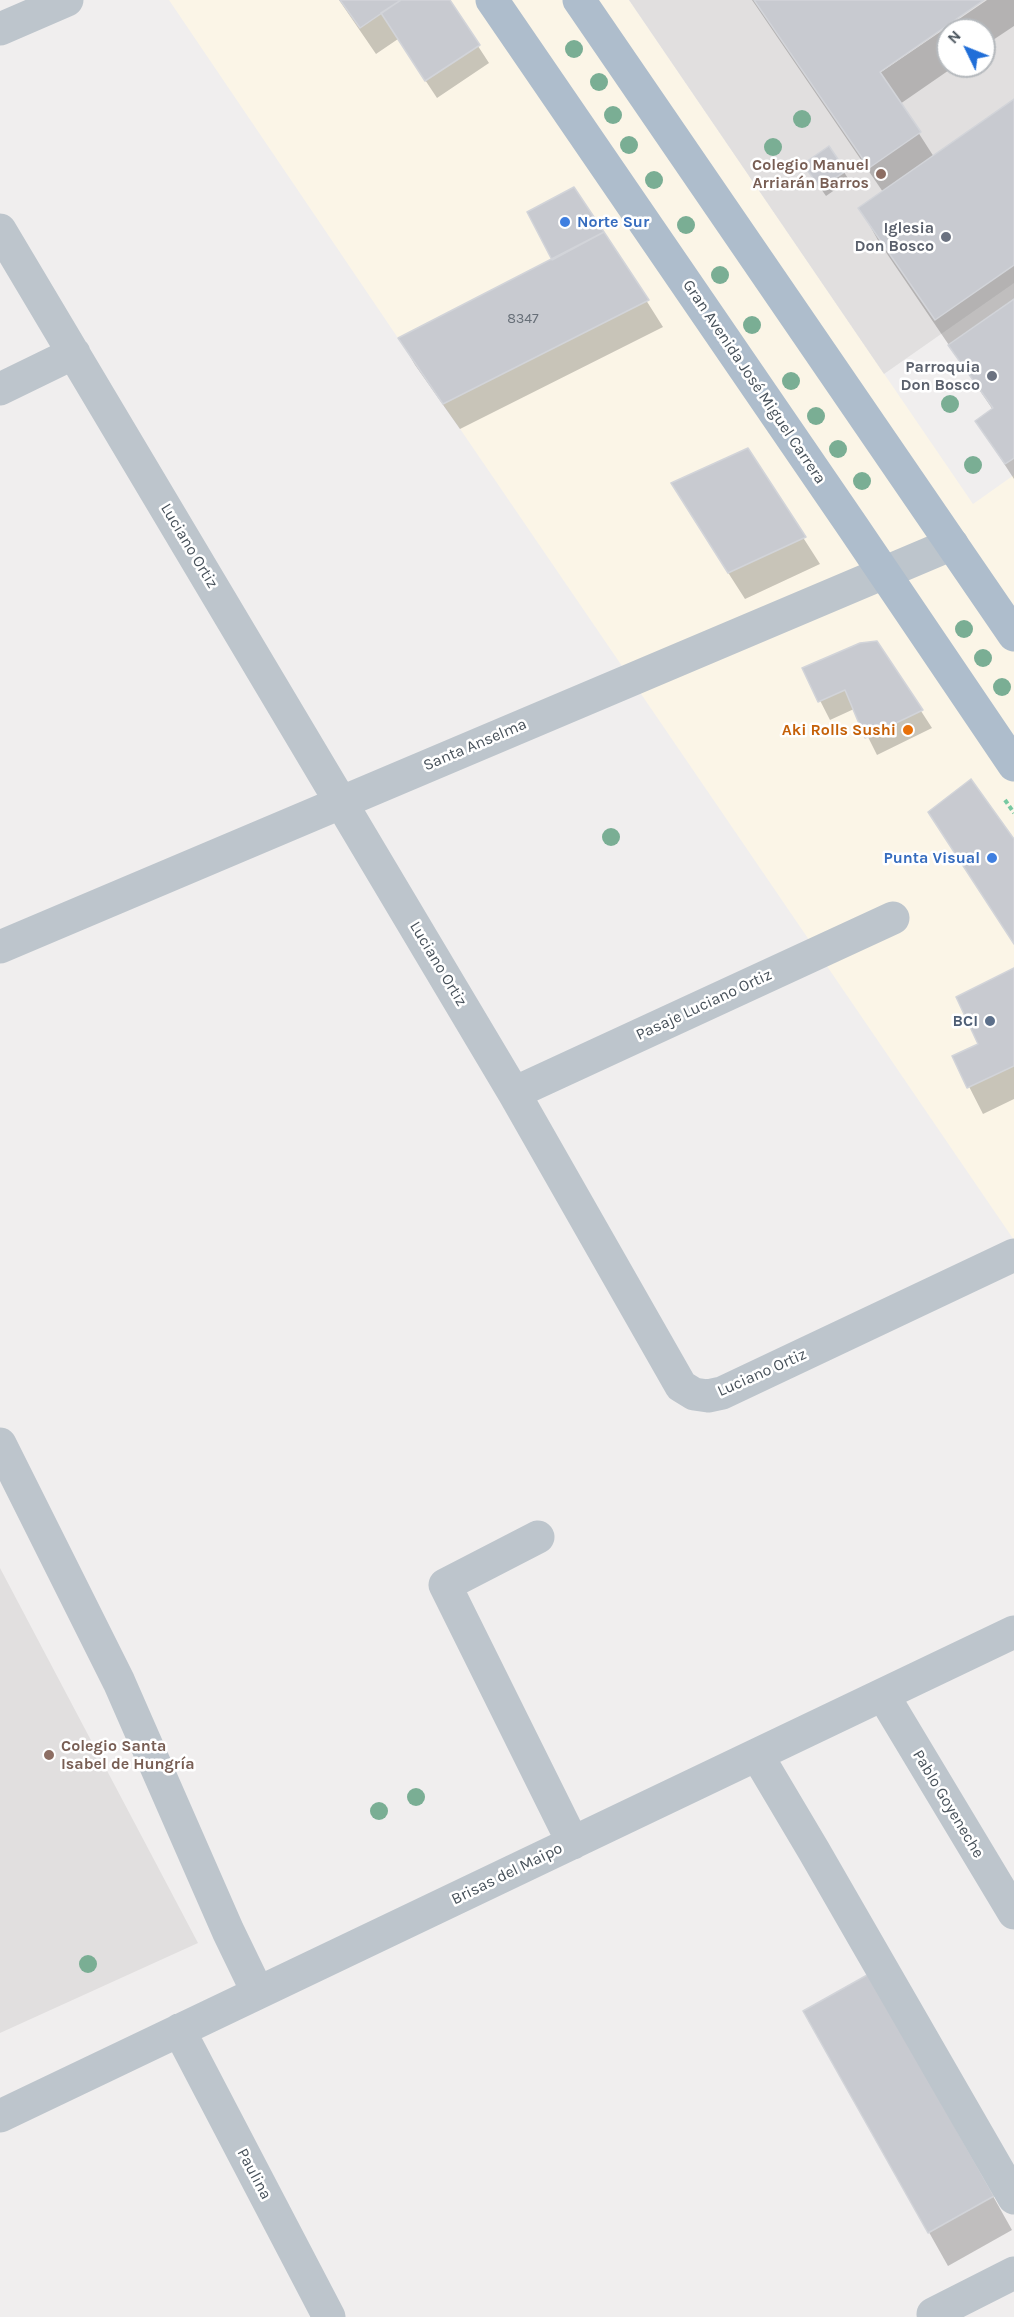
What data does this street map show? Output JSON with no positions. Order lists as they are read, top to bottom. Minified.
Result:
{"streets":{"main road":["Gran Avenida José Miguel Carrera"],"street":["Luciano Ortiz","Santa Anselma","Pasaje Luciano Ortiz","Pablo Goyeneche","Brisas del Maipo","Paulina"]},"crossings":[["Gran Avenida José Miguel Carrera","Santa Anselma"],["Luciano Ortiz","Santa Anselma"],["Luciano Ortiz","Pasaje Luciano Ortiz"],["Pablo Goyeneche","Brisas del Maipo"],["Brisas del Maipo","Paulina"]],"places":["Colegio Manuel Arriarán Barros","Norte Sur","Iglesia Don Bosco","Parroquia Don Bosco","Aki Rolls Sushi","Punta Visual","BCI","Colegio Santa Isabel de Hungría"],"house_numbers":["8347"],"north":"top left"}
